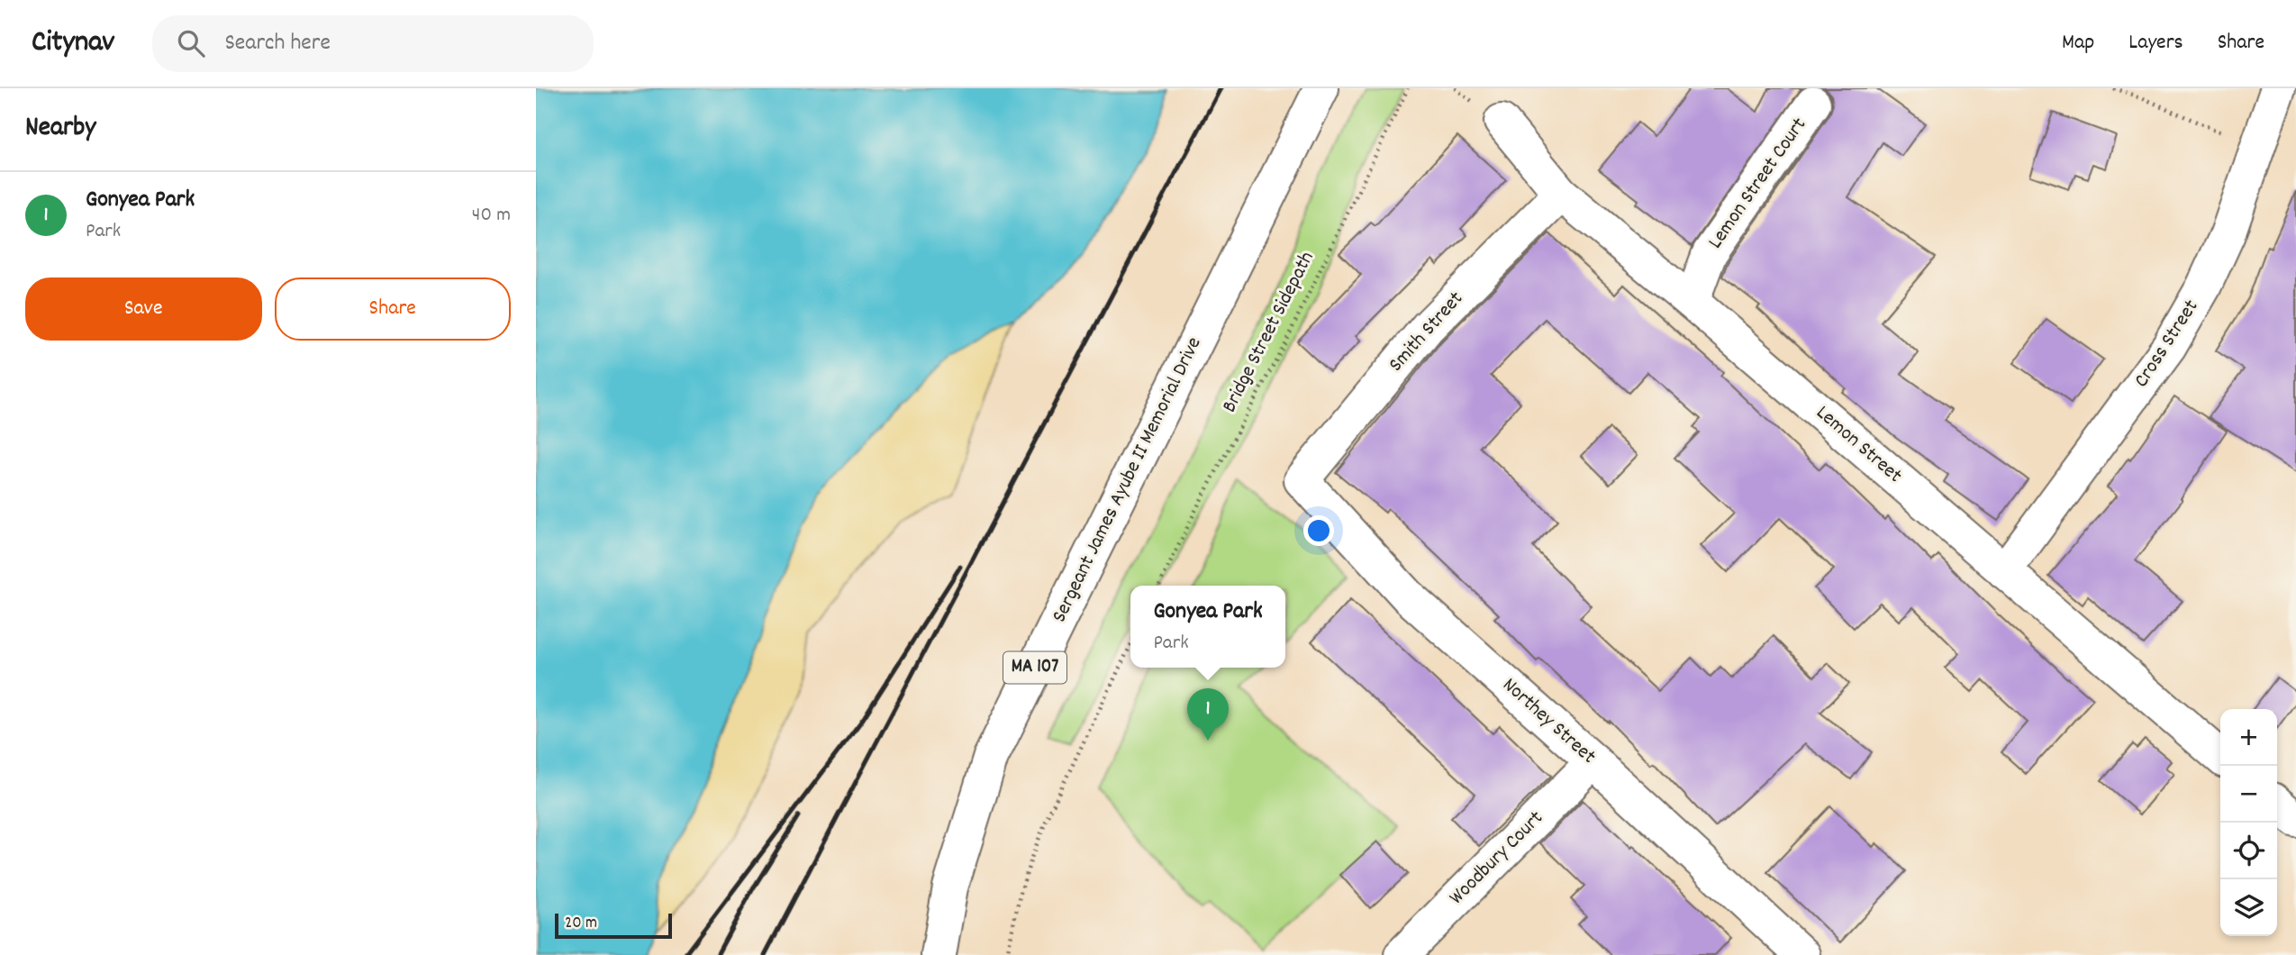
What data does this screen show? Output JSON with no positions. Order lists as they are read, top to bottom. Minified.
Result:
{"streets":{"street":["Lemon Street Court","Smith Street","Cross Street","Lemon Street","Sergeant James Ayube II Memorial Drive","MA 107","Northey Street","Woodbury Court"],"path":["Bridge Street Sidepath"]},"crossings":[["Lemon Street Court","Lemon Street"],["Smith Street","Lemon Street"],["Smith Street","Northey Street"],["Cross Street","Lemon Street"],["Northey Street","Woodbury Court"]],"scale_bar":"20 m","page":{"header":"Citynav","search":"Search here","nav":["Map","Layers","Share"],"heading":"Nearby","list":[{"mark":"1","name":"Gonyea Park","note":"Park","value":"40 m"}],"buttons":["Save","Share"],"popup":["Gonyea Park","Park"],"pins":"1","map_buttons":["+","−"],"scale":"20 m"}}
